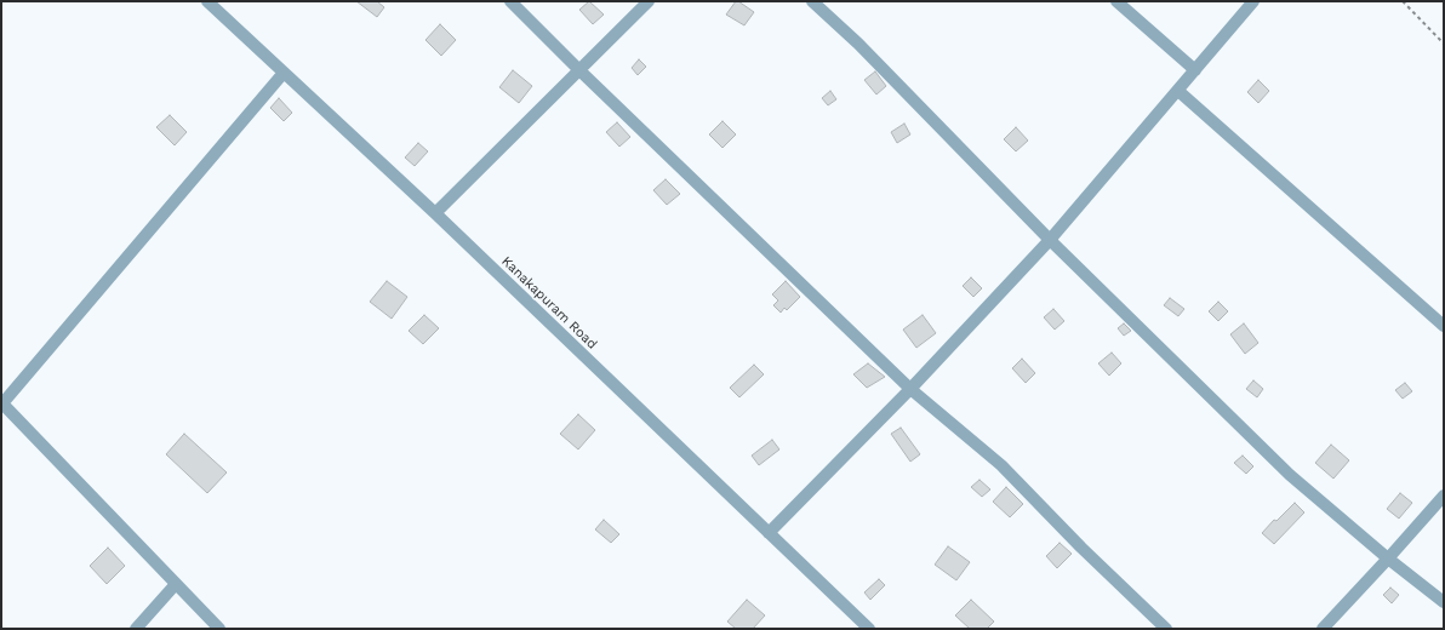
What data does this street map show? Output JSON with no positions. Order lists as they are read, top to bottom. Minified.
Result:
{"streets":{"street":["Kanakapuram Road"]}}
